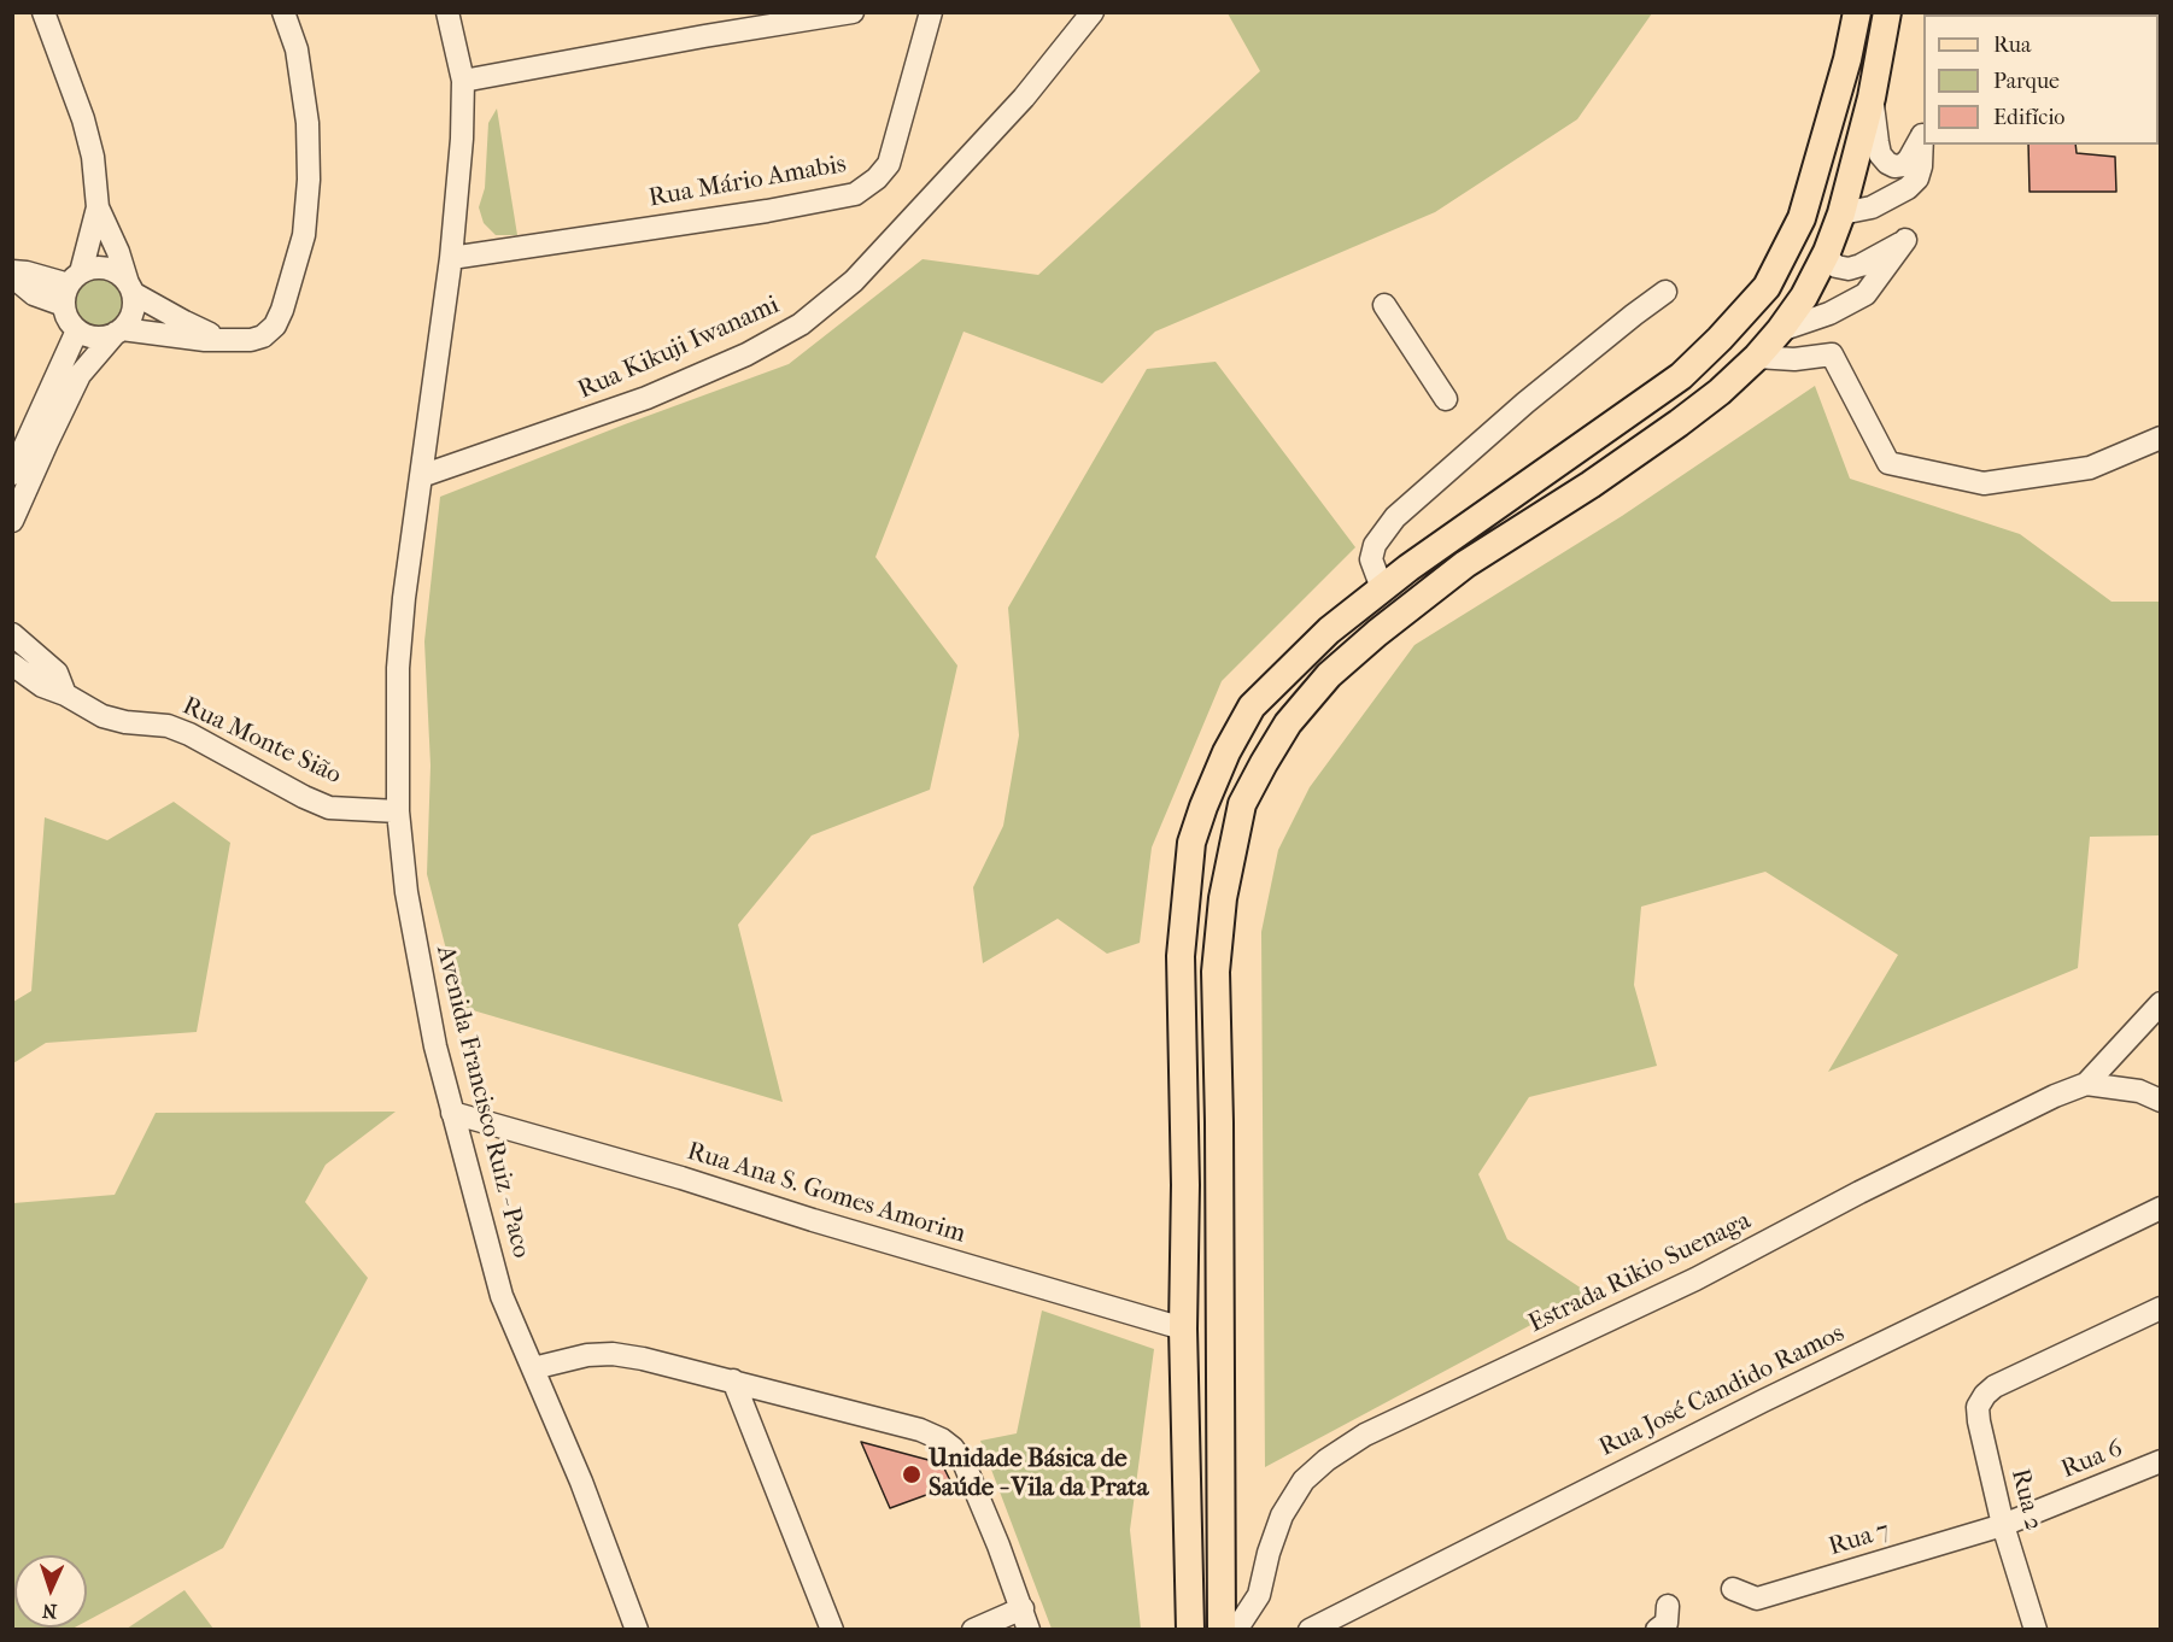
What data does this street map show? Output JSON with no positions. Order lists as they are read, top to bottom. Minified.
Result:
{"streets":{"street":["Rua Mário Amabis","Rua Kikuji Iwanami","Rua Monte Sião","Avenida Francisco Ruiz - Paco","Rua Ana S. Gomes Amorim","Estrada Rikio Suenaga","Rua José Candido Ramos","Rua 6","Rua 2","Rua 7"]},"crossings":[["Rua Mário Amabis","Avenida Francisco Ruiz - Paco"],["Rua Kikuji Iwanami","Avenida Francisco Ruiz - Paco"],["Rua Monte Sião","Avenida Francisco Ruiz - Paco"],["Avenida Francisco Ruiz - Paco","Rua Ana S. Gomes Amorim"],["Rua 6","Rua 2"],["Rua 6","Rua 7"],["Rua 2","Rua 7"]],"places":["Unidade Básica de Saúde - Vila da Prata"],"legend":["Rua","Parque","Edifício"],"north":"bottom"}
